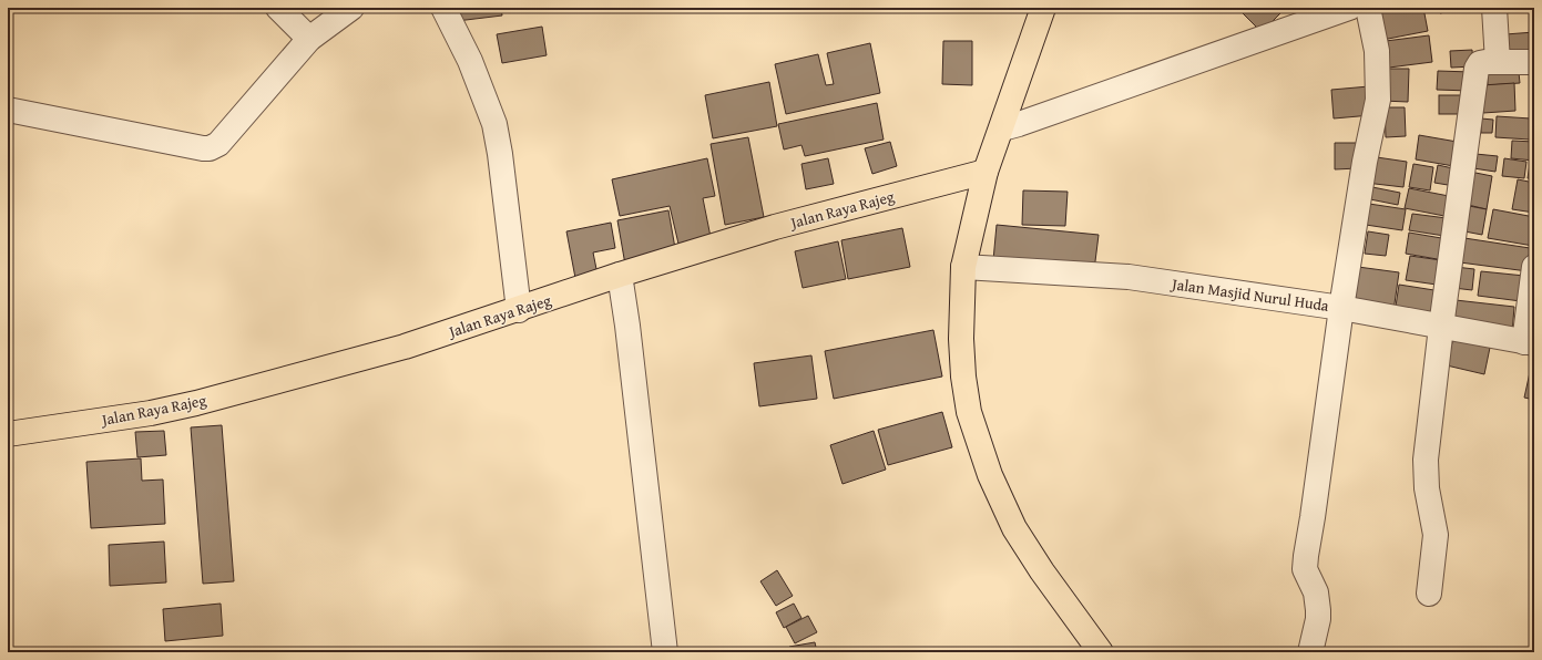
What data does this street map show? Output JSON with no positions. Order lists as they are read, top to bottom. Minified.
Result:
{"streets":{"main road":["Jalan Raya Rajeg"],"street":["Jalan Masjid Nurul Huda"]}}
